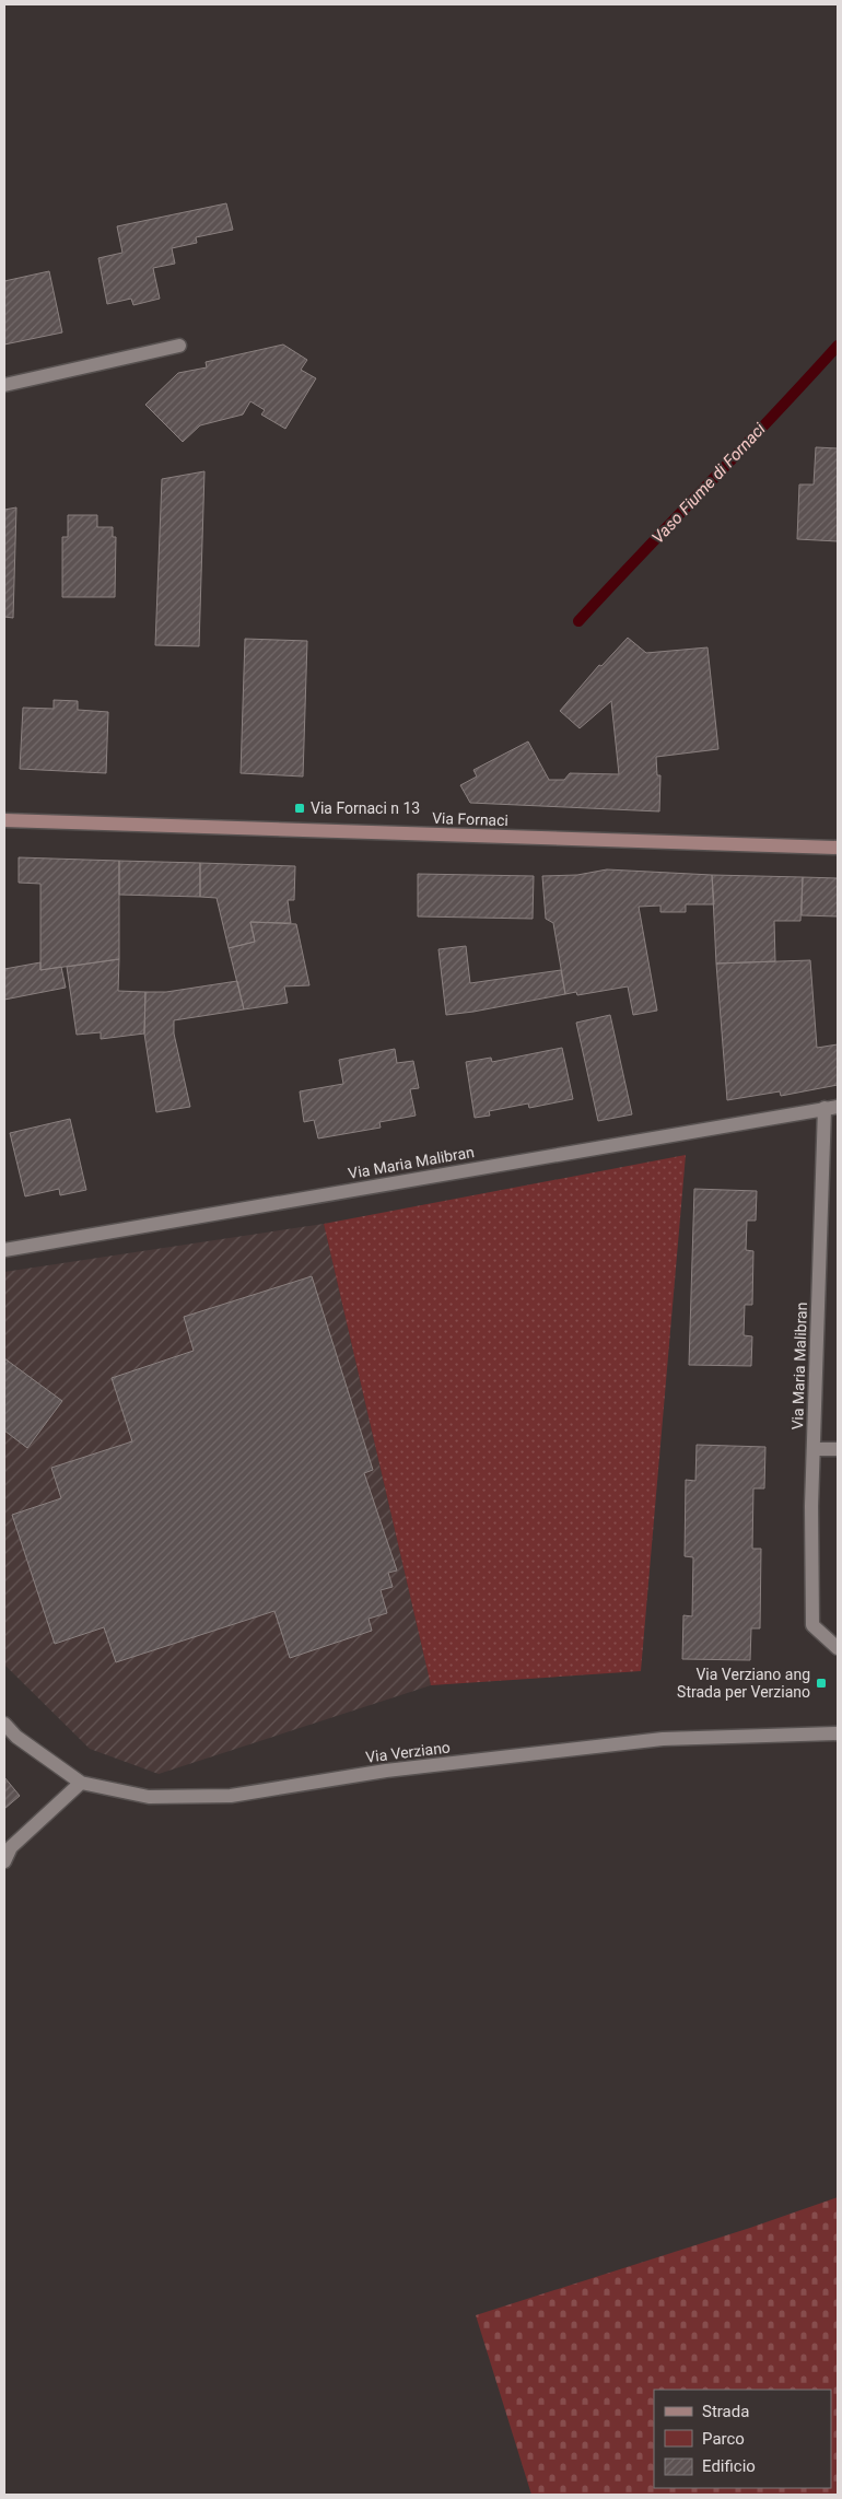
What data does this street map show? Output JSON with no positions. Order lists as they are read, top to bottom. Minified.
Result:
{"streets":{"street":["Via Fornaci","Via Maria Malibran","Via Verziano"]},"water":["Vaso Fiume di Fornaci"],"places":{"transit":["Via Fornaci n 13","Via Verziano ang Strada per Verziano"]},"legend":["Strada","Parco","Edificio"]}
